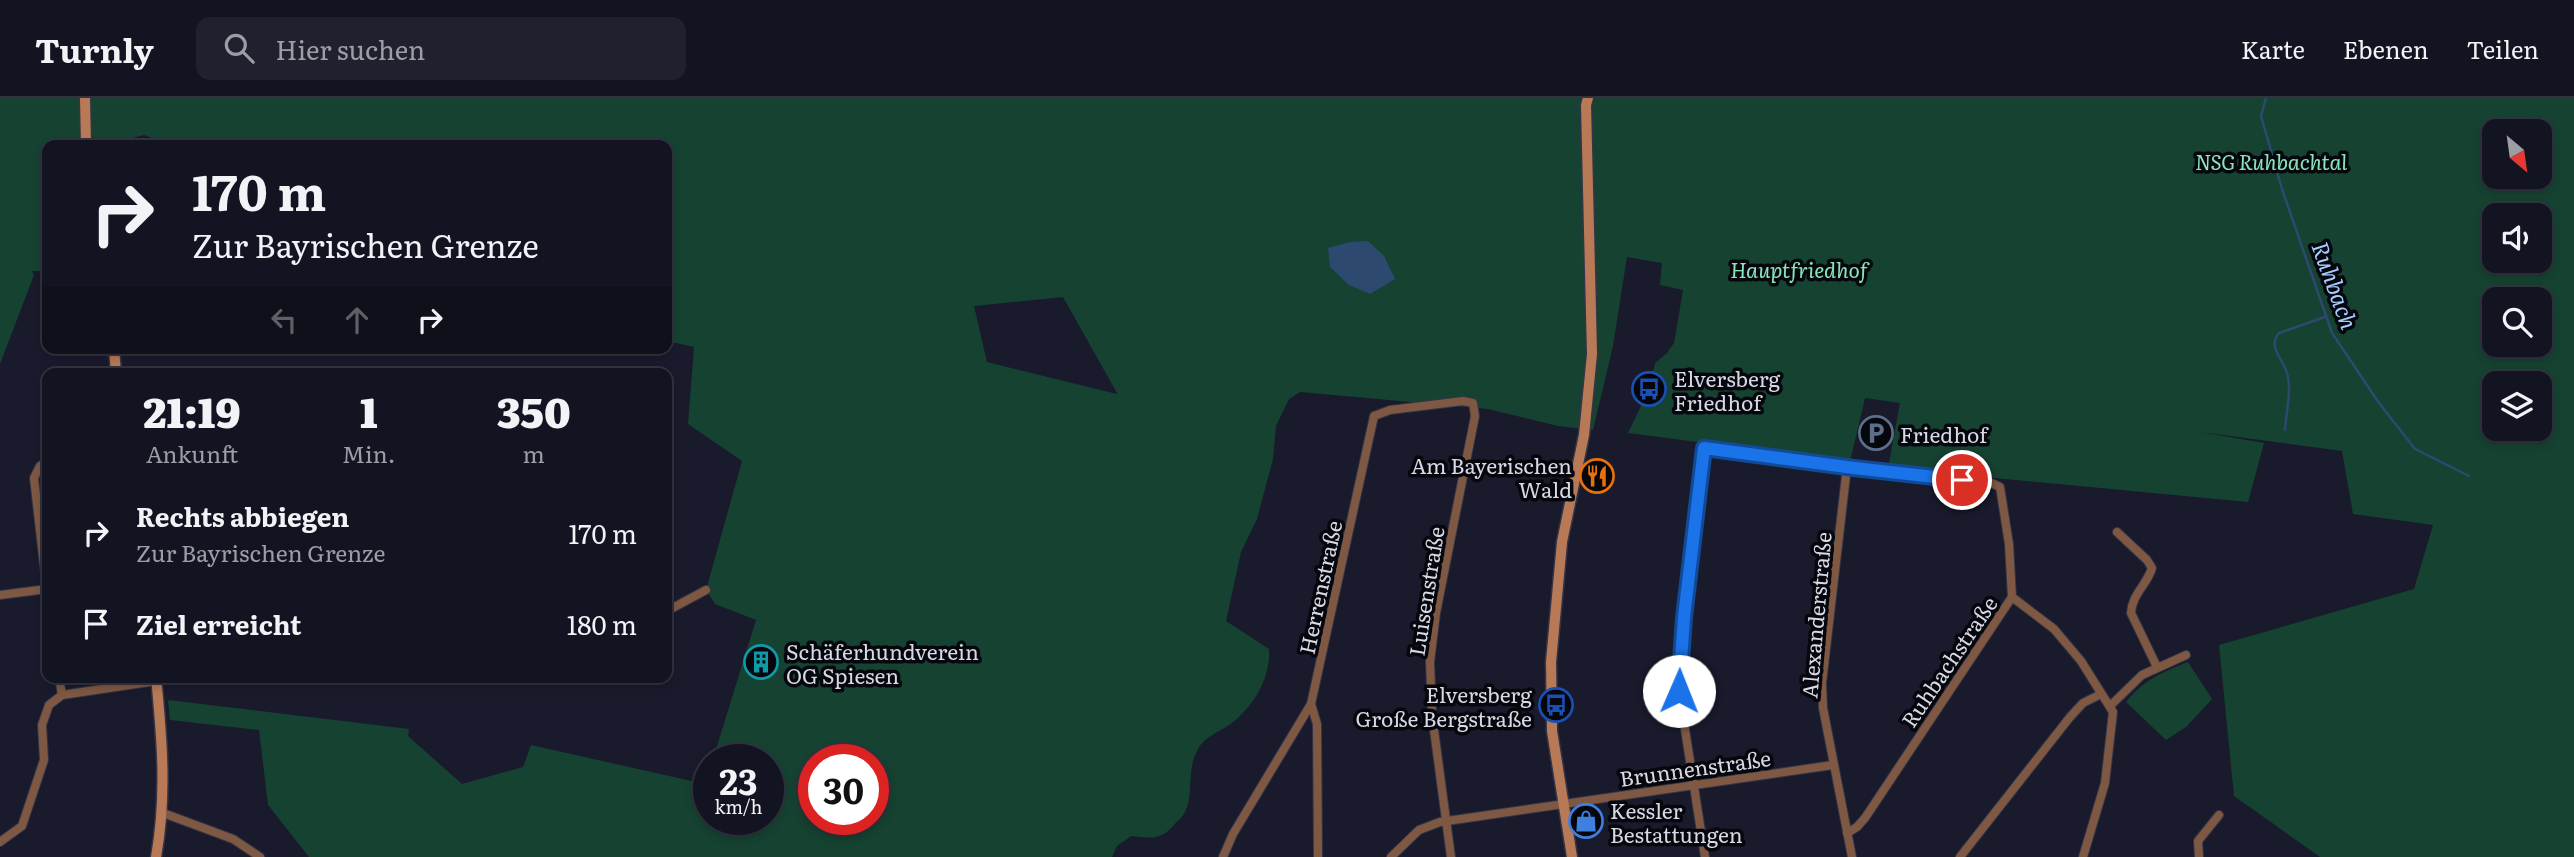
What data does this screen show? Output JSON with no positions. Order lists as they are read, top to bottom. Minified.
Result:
{"streets":{"street":["Herrenstraße","Luisenstraße","Alexanderstraße","Ruhbachstraße","Brunnenstraße"]},"crossings":[["Herrenstraße","Luisenstraße"],["Luisenstraße","Brunnenstraße"],["Alexanderstraße","Ruhbachstraße"],["Alexanderstraße","Brunnenstraße"]],"water":["Ruhbach"],"parks":["NSG Ruhbachtal","Hauptfriedhof"],"places":{"bus stop":["Elversberg Friedhof","Elversberg Große Bergstraße"],"parking":["Friedhof"],"restaurant":["Am Bayerischen Wald"],"building":["Schäferhundverein OG Spiesen"],"shop":["Kessler Bestattungen"]},"north":"bottom right","page":{"header":"Turnly","search":"Hier suchen","nav":["Karte","Ebenen","Teilen"],"turn":["170 m","Zur Bayrischen Grenze"],"eta":["21:19","Ankunft","1","Min.","350","m"],"list":[{"name":"Rechts abbiegen","note":"Zur Bayrischen Grenze","value":"170 m"},{"name":"Ziel erreicht","value":"180 m"}],"speed":"23 km/h","limit":"30"}}
